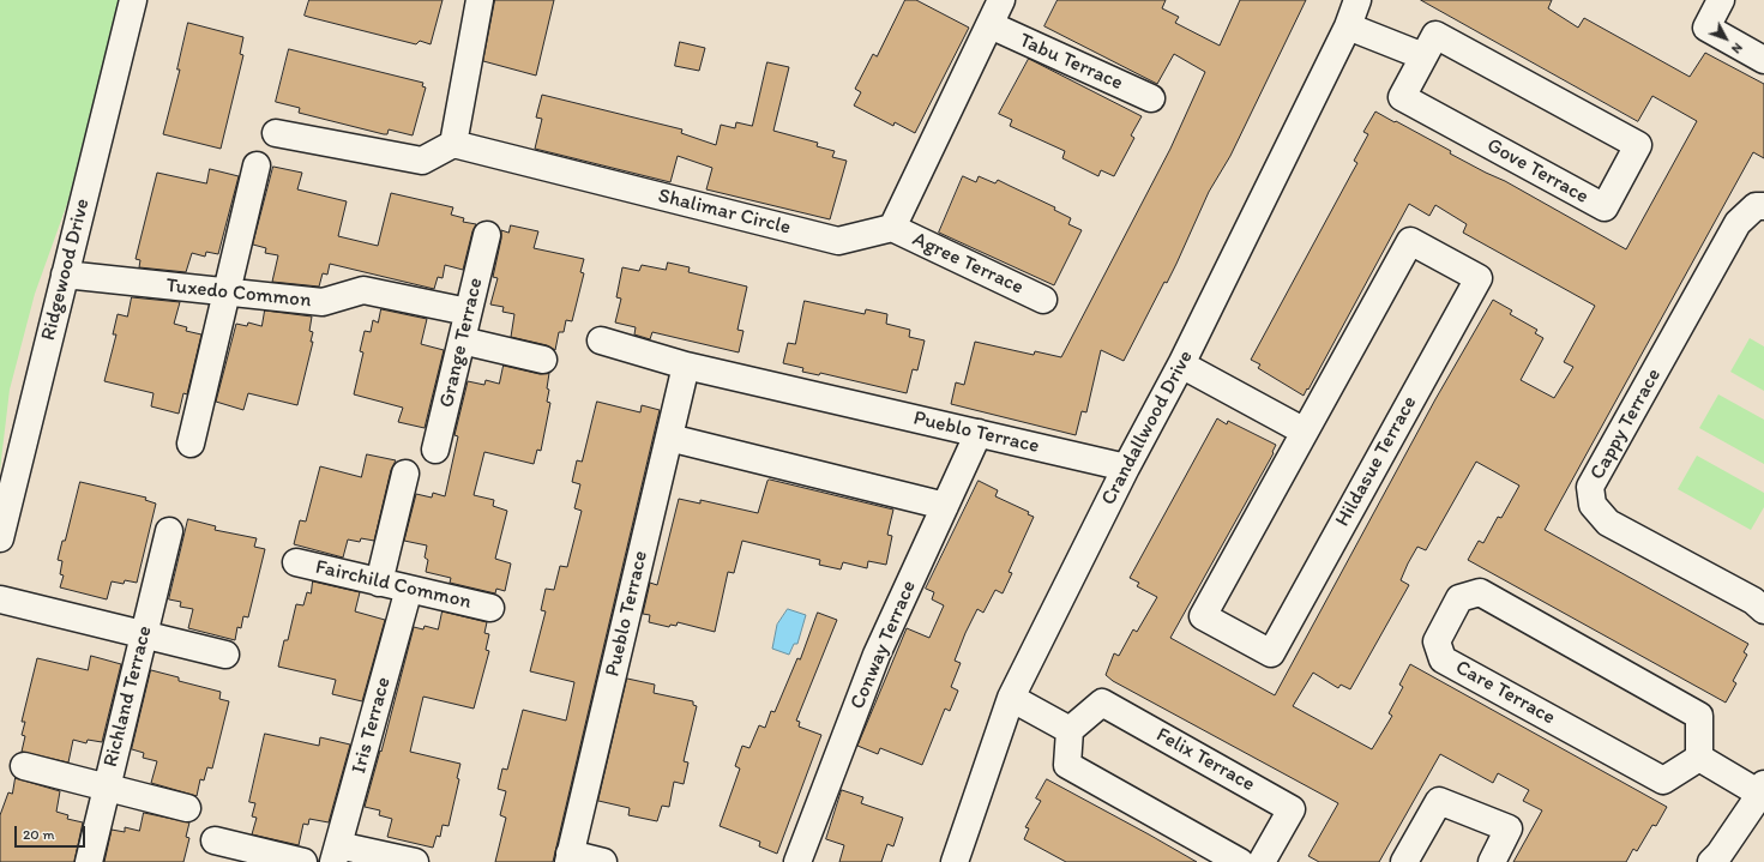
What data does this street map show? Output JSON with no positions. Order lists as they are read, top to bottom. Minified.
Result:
{"streets":{"street":["Tabu Terrace","Gove Terrace","Shalimar Circle","Agree Terrace","Ridgewood Drive","Tuxedo Common","Grange Terrace","Cappy Terrace","Crandallwood Drive","Pueblo Terrace","Hildasue Terrace","Fairchild Common","Conway Terrace","Care Terrace","Richland Terrace","Iris Terrace","Felix Terrace"]},"crossings":[["Shalimar Circle","Agree Terrace"],["Ridgewood Drive","Tuxedo Common"],["Tuxedo Common","Grange Terrace"],["Crandallwood Drive","Pueblo Terrace"],["Pueblo Terrace","Conway Terrace"],["Fairchild Common","Iris Terrace"]],"scale_bar":"20 m","north":"bottom right"}
